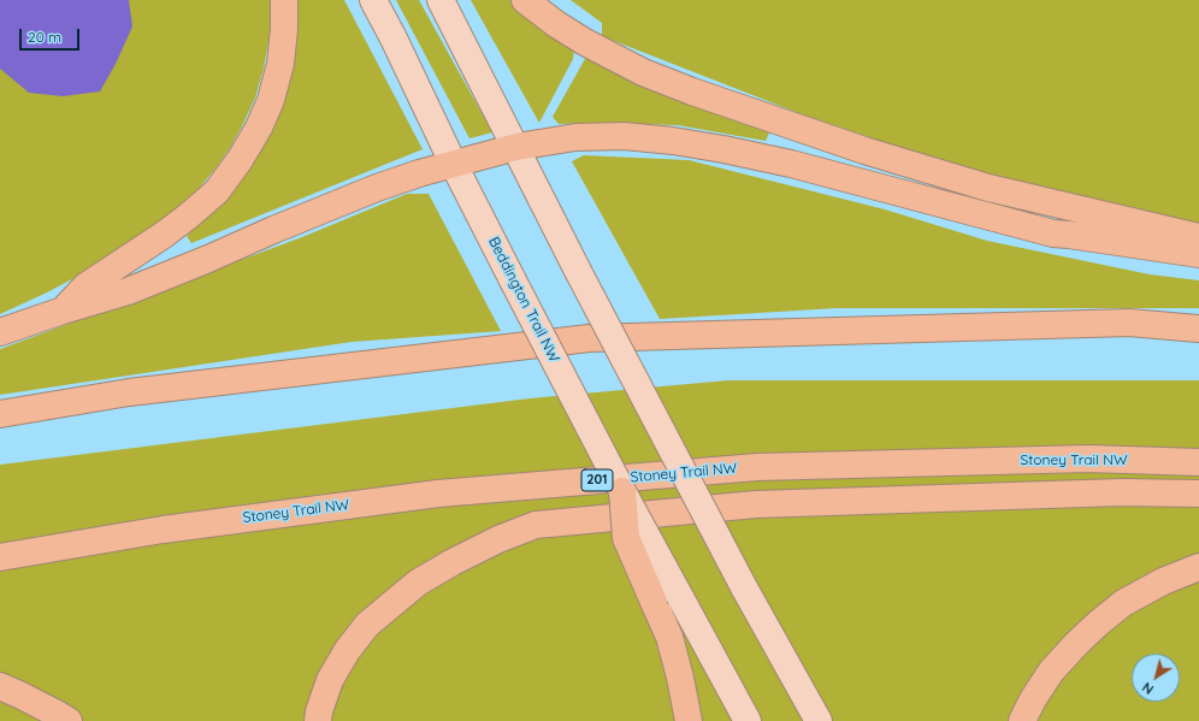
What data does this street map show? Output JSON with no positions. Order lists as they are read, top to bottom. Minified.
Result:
{"streets":{"highway":["Stoney Trail NW","201"],"main road":["Beddington Trail NW"]},"scale_bar":"20 m","north":"bottom left"}
